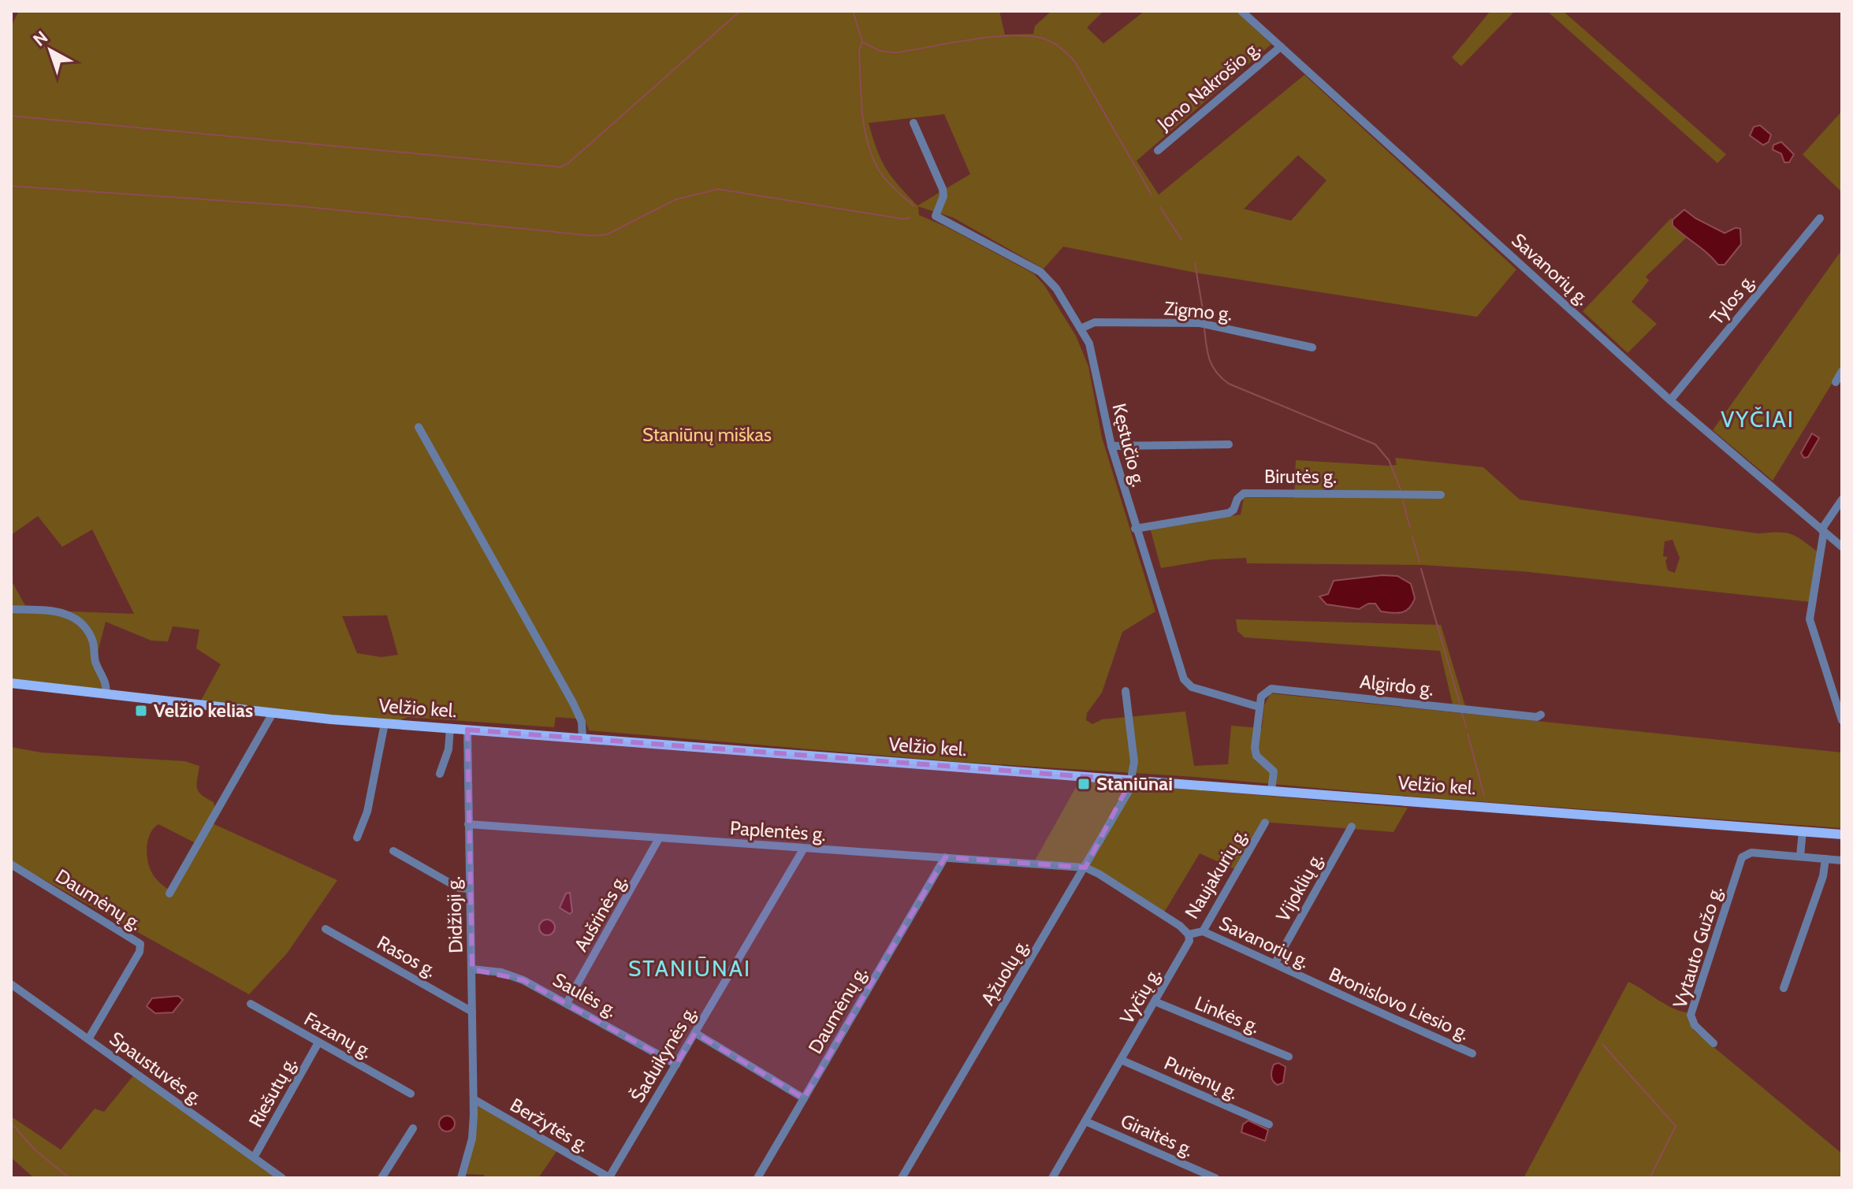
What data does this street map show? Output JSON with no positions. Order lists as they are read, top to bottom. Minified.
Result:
{"streets":{"main road":["Velžio kel."],"street":["Jono Nakrošio g.","Savanorių g.","Tylos g.","Zigmo g.","Kęstučio g.","Birutės g.","Algirdo g.","Paplentės g.","Naujakurių g.","Vijoklių g.","Daumėnų g.","Aušrinės g.","Didžioji g.","Vytauto Gužo g.","Rasos g.","Ąžuolų g.","Saulės g.","Vyčių g.","Bronislovo Liesio g.","Linkės g.","Fazanų g.","Šaduikynės g.","Spaustuvės g.","Purienų g.","Riešutų g.","Beržytės g.","Giraitės g."]},"crossings":[["Jono Nakrošio g.","Savanorių g."],["Savanorių g.","Tylos g."],["Savanorių g.","Naujakurių g."],["Savanorių g.","Vijoklių g."],["Savanorių g.","Bronislovo Liesio g."],["Zigmo g.","Kęstučio g."],["Kęstučio g.","Birutės g."],["Kęstučio g.","Algirdo g."],["Velžio kel.","Didžioji g."],["Velžio kel.","Ąžuolų g."],["Paplentės g.","Daumėnų g."],["Paplentės g.","Aušrinės g."],["Paplentės g.","Didžioji g."],["Paplentės g.","Ąžuolų g."],["Paplentės g.","Šaduikynės g."],["Naujakurių g.","Vyčių g."],["Daumėnų g.","Spaustuvės g."],["Aušrinės g.","Saulės g."],["Didžioji g.","Rasos g."],["Didžioji g.","Saulės g."],["Didžioji g.","Beržytės g."],["Saulės g.","Šaduikynės g."],["Vyčių g.","Linkės g."],["Vyčių g.","Purienų g."],["Vyčių g.","Giraitės g."],["Fazanų g.","Riešutų g."],["Šaduikynės g.","Beržytės g."],["Spaustuvės g.","Riešutų g."]],"districts":["VYČIAI","STANIŪNAI"],"parks":["Staniūnų miškas"],"places":{"transit":["Velžio kelias","Staniūnai"]},"north":"top left"}
